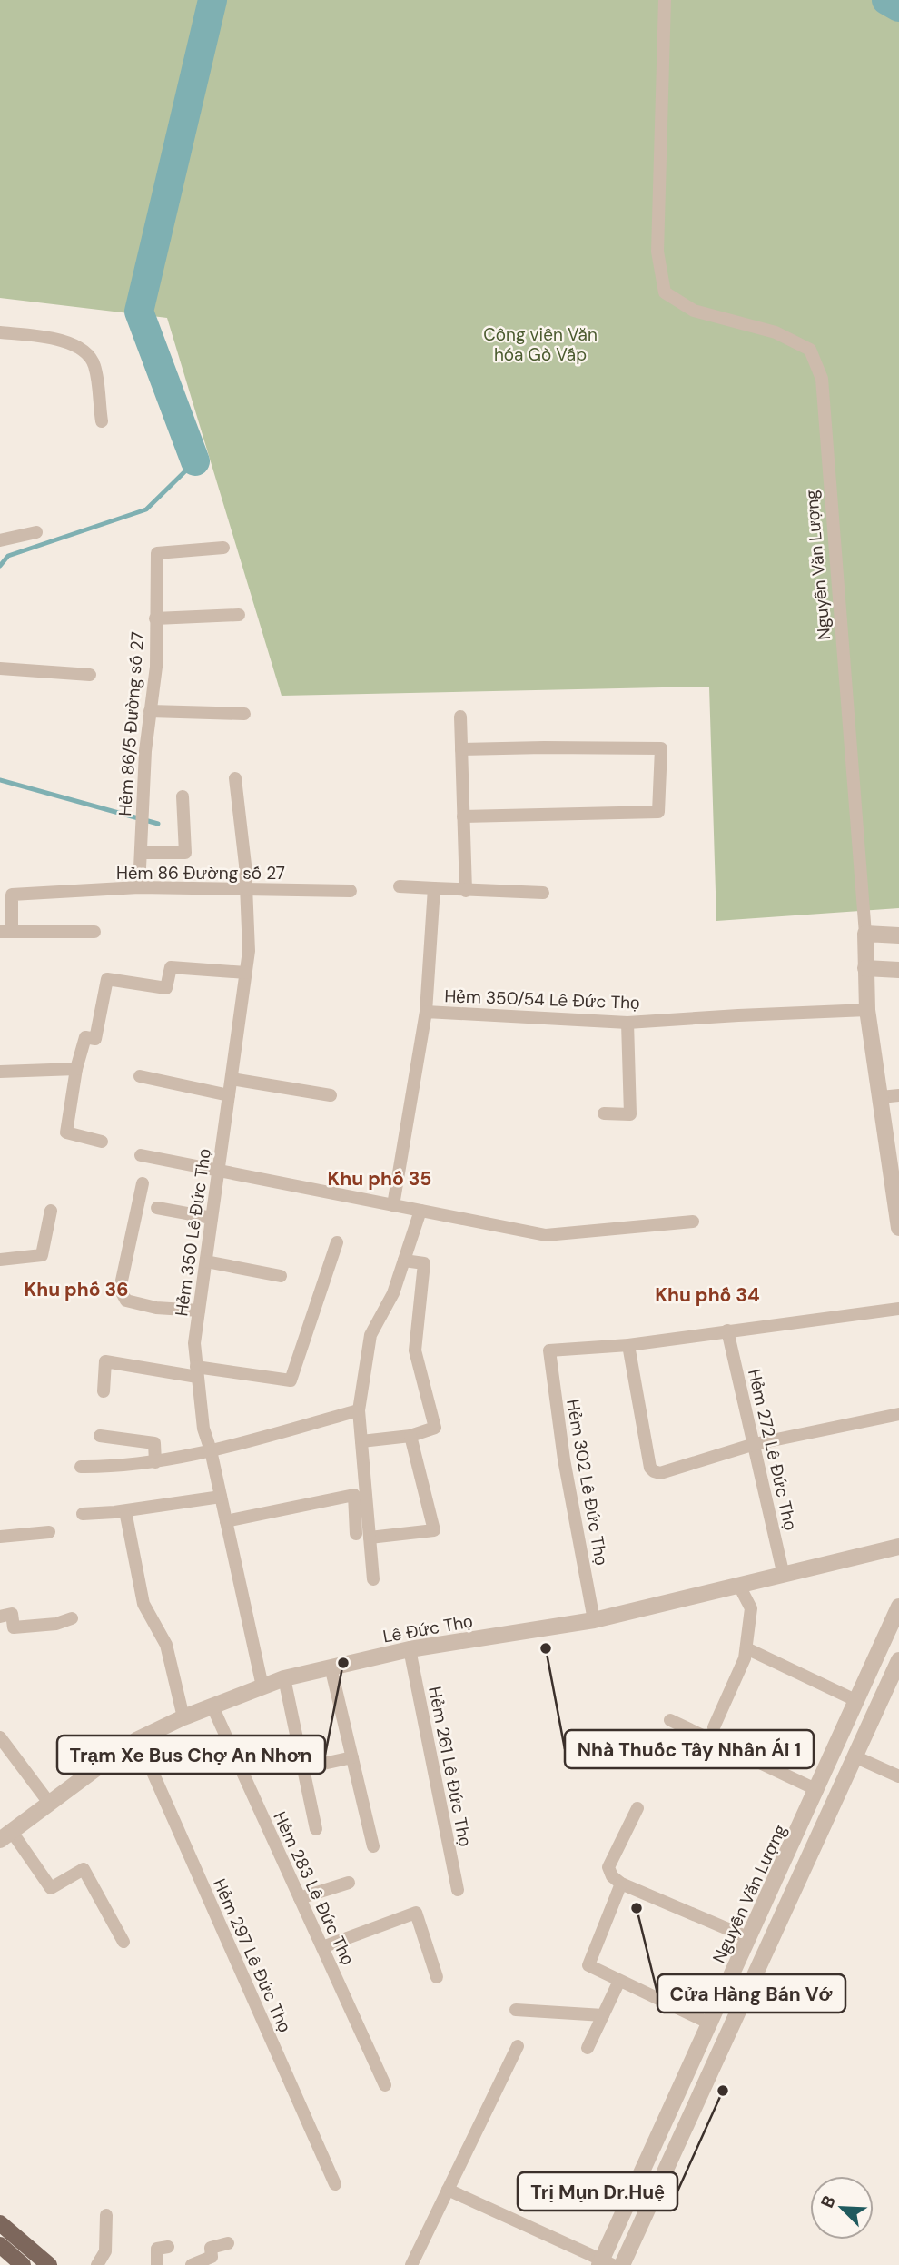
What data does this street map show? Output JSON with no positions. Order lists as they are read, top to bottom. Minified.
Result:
{"streets":{"street":["Nguyễn Văn Lượng","Hẻm 86/5 Đường số 27","Hẻm 86 Đường số 27","Hẻm 350/54 Lê Đức Thọ","Hẻm 350 Lê Đức Thọ","Hẻm 272 Lê Đức Thọ","Hẻm 302 Lê Đức Thọ","Lê Đức Thọ","Hẻm 261 Lê Đức Thọ","Hẻm 283 Lê Đức Thọ","Hẻm 297 Lê Đức Thọ"]},"crossings":[["Nguyễn Văn Lượng","Hẻm 350/54 Lê Đức Thọ"],["Hẻm 86/5 Đường số 27","Hẻm 86 Đường số 27"],["Hẻm 86 Đường số 27","Hẻm 350 Lê Đức Thọ"],["Hẻm 350 Lê Đức Thọ","Lê Đức Thọ"],["Hẻm 272 Lê Đức Thọ","Lê Đức Thọ"],["Hẻm 302 Lê Đức Thọ","Lê Đức Thọ"],["Lê Đức Thọ","Hẻm 261 Lê Đức Thọ"],["Lê Đức Thọ","Hẻm 283 Lê Đức Thọ"],["Lê Đức Thọ","Hẻm 297 Lê Đức Thọ"]],"districts":["Khu phố 35","Khu phố 36","Khu phố 34"],"parks":["Công viên Văn hóa Gò Vấp"],"places":["Nhà Thuốc Tây Nhân Ái 1","Trạm Xe Bus Chợ An Nhơn","Cửa Hàng Bán Vớ","Trị Mụn Dr.Huệ"],"north":"top left"}
